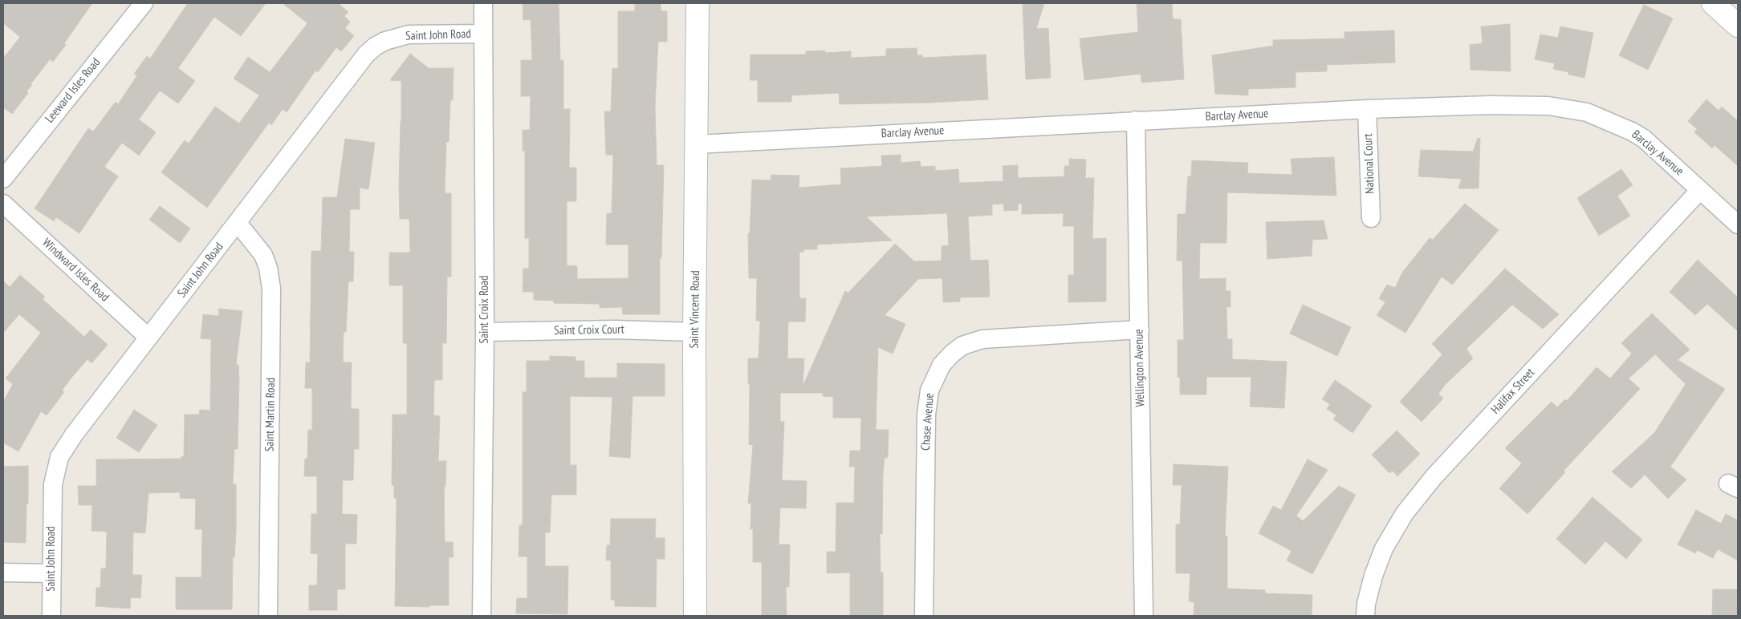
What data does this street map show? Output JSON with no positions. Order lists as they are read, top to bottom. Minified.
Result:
{"streets":{"street":["Saint John Road","Leeward Isles Road","Barclay Avenue","National Court","Windward Isles Road","Saint Croix Road","Saint Vincent Road","Saint Croix Court","Wellington Avenue","Halifax Street","Saint Martin Road","Chase Avenue"]},"crossings":[["Saint John Road","Windward Isles Road"],["Saint John Road","Saint Croix Road"],["Saint John Road","Saint Martin Road"],["Barclay Avenue","National Court"],["Barclay Avenue","Saint Vincent Road"],["Barclay Avenue","Wellington Avenue"],["Barclay Avenue","Halifax Street"],["Saint Croix Road","Saint Croix Court"],["Saint Vincent Road","Saint Croix Court"],["Wellington Avenue","Chase Avenue"]]}
